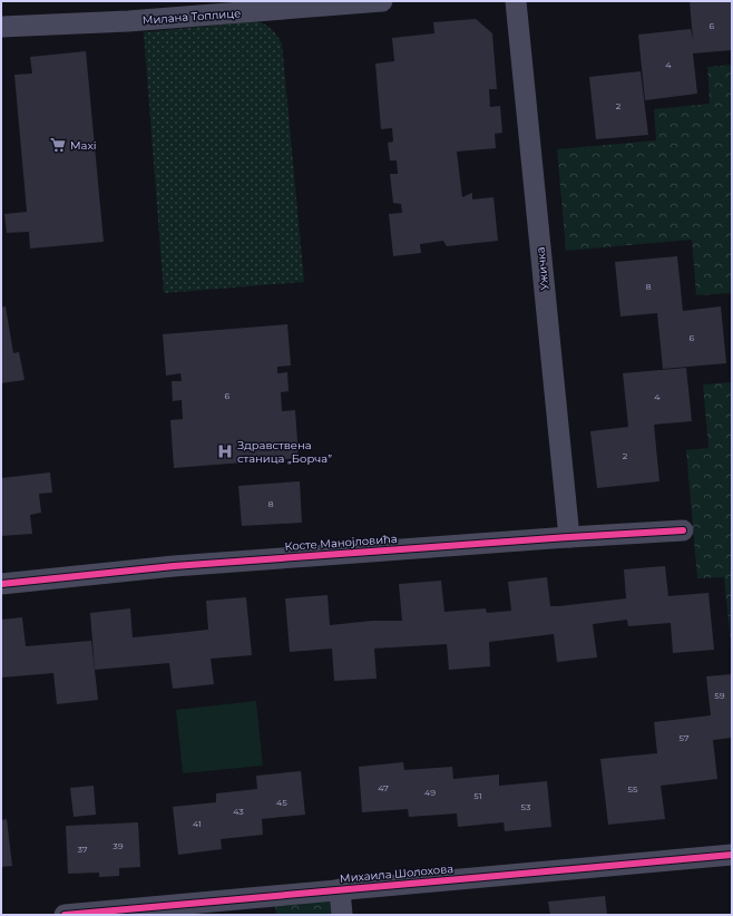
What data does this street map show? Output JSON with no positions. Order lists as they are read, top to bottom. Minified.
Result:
{"streets":{"street":["Милана Топлице","Ужичка","Косте Манојловића","Михаила Шолохова"]},"crossings":[["Ужичка","Косте Манојловића"]],"places":{"supermarket":["Maxi"],"hospital":["Здравствена станица „Борча”"]},"house_numbers":["6","4","2","8","6","6","4","2","8","59","57","47","55","49","51","45","53","43","41","39","37"]}
